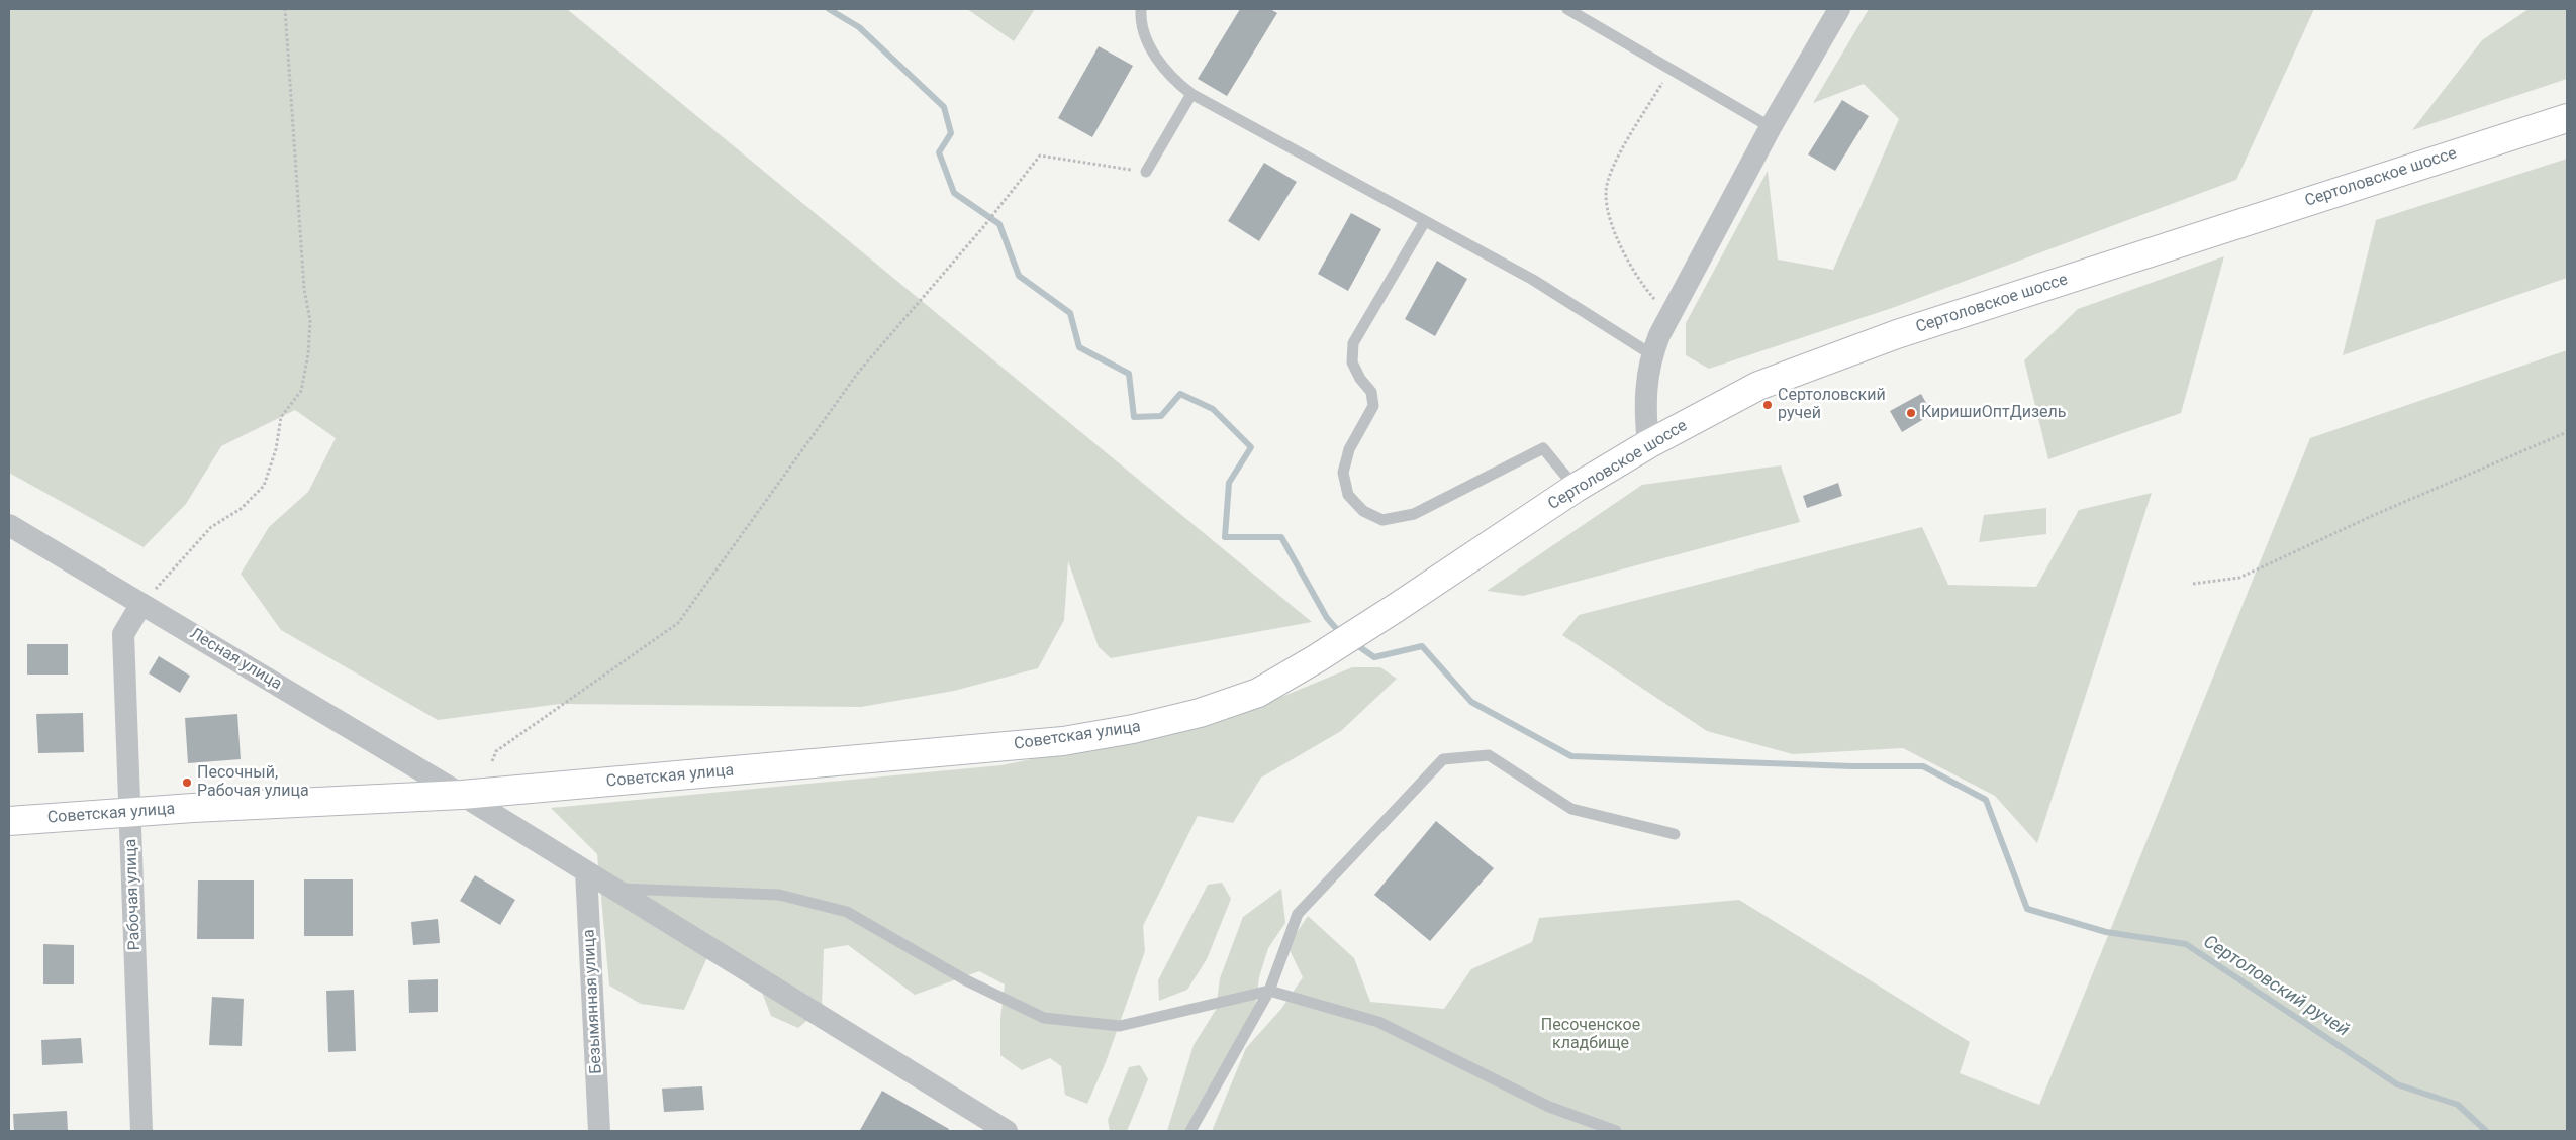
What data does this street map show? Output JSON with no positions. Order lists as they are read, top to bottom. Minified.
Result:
{"streets":{"main road":["Сертоловское шоссе","Советская улица"],"street":["Лесная улица","Рабочая улица","Безымянная улица"]},"crossings":[["Сертоловское шоссе","Советская улица"],["Лесная улица","Советская улица"],["Лесная улица","Рабочая улица"],["Лесная улица","Безымянная улица"],["Советская улица","Рабочая улица"]],"water":["Сертоловский ручей"],"parks":["Песоченское кладбище"],"places":["Сертоловский ручей","КиришиОптДизель","Песочный, Рабочая улица"]}
